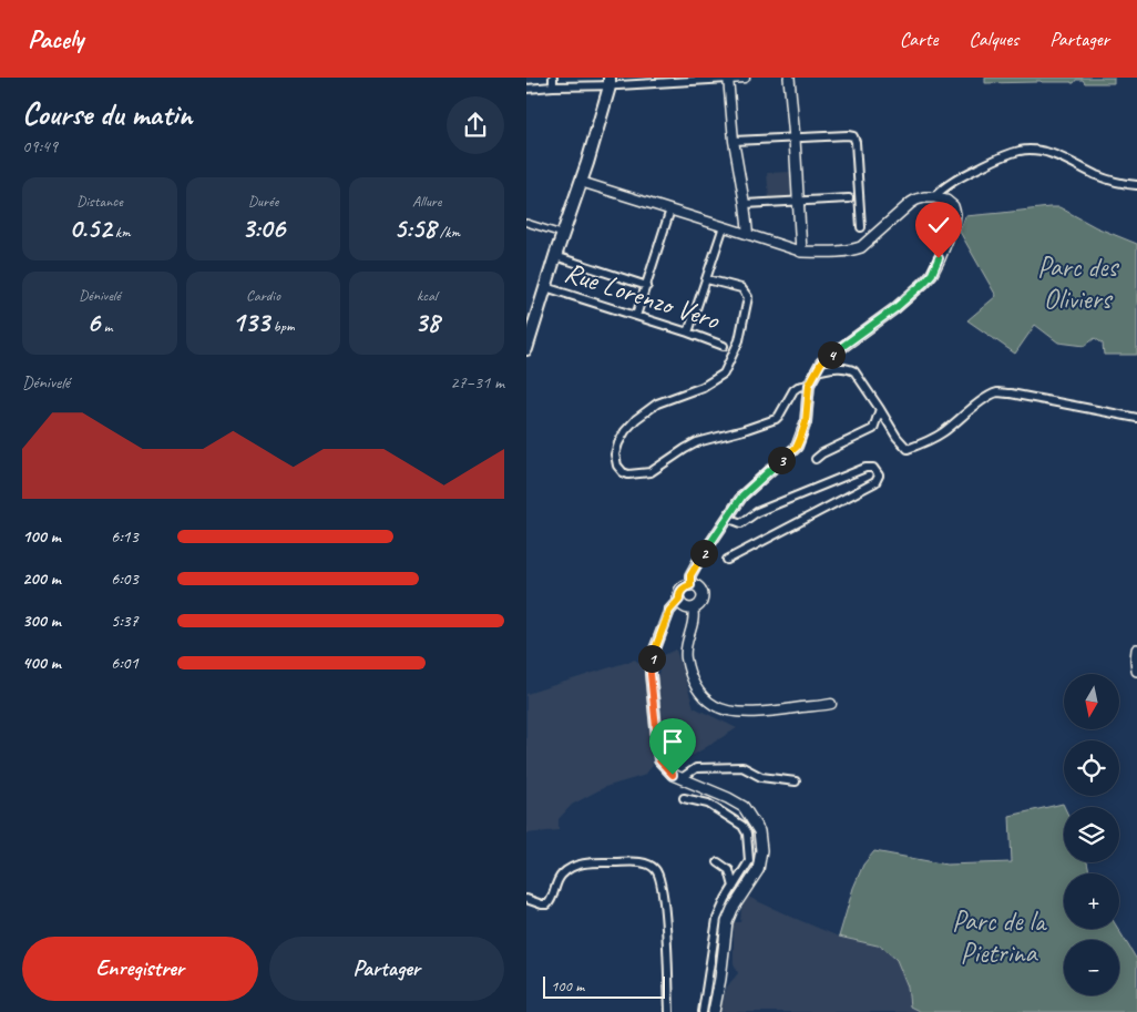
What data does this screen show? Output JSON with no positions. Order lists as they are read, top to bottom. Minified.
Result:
{"streets":{"street":["Rue Lorenzo Vero"]},"parks":["Parc des Oliviers","Parc de la Pietrina"],"scale_bar":"100 m","north":"bottom","page":{"header":"Pacely","nav":["Carte","Calques","Partager"],"heading":["Course du matin","09:49"],"stats":[["Distance","0.52 km"],["Durée","3:06"],["Allure","5:58 /km"],["Dénivelé","6 m"],["Cardio","133 bpm"],["kcal","38"]],"pins":["4","3","2","1"],"chart":["Dénivelé","27–31 m"],"list":[{"name":"100 m","note":"6:13"},{"name":"200 m","note":"6:03"},{"name":"300 m","note":"5:37"},{"name":"400 m","note":"6:01"}],"map_buttons":["+","−"],"buttons":["Enregistrer","Partager"],"scale":"100 m"}}
